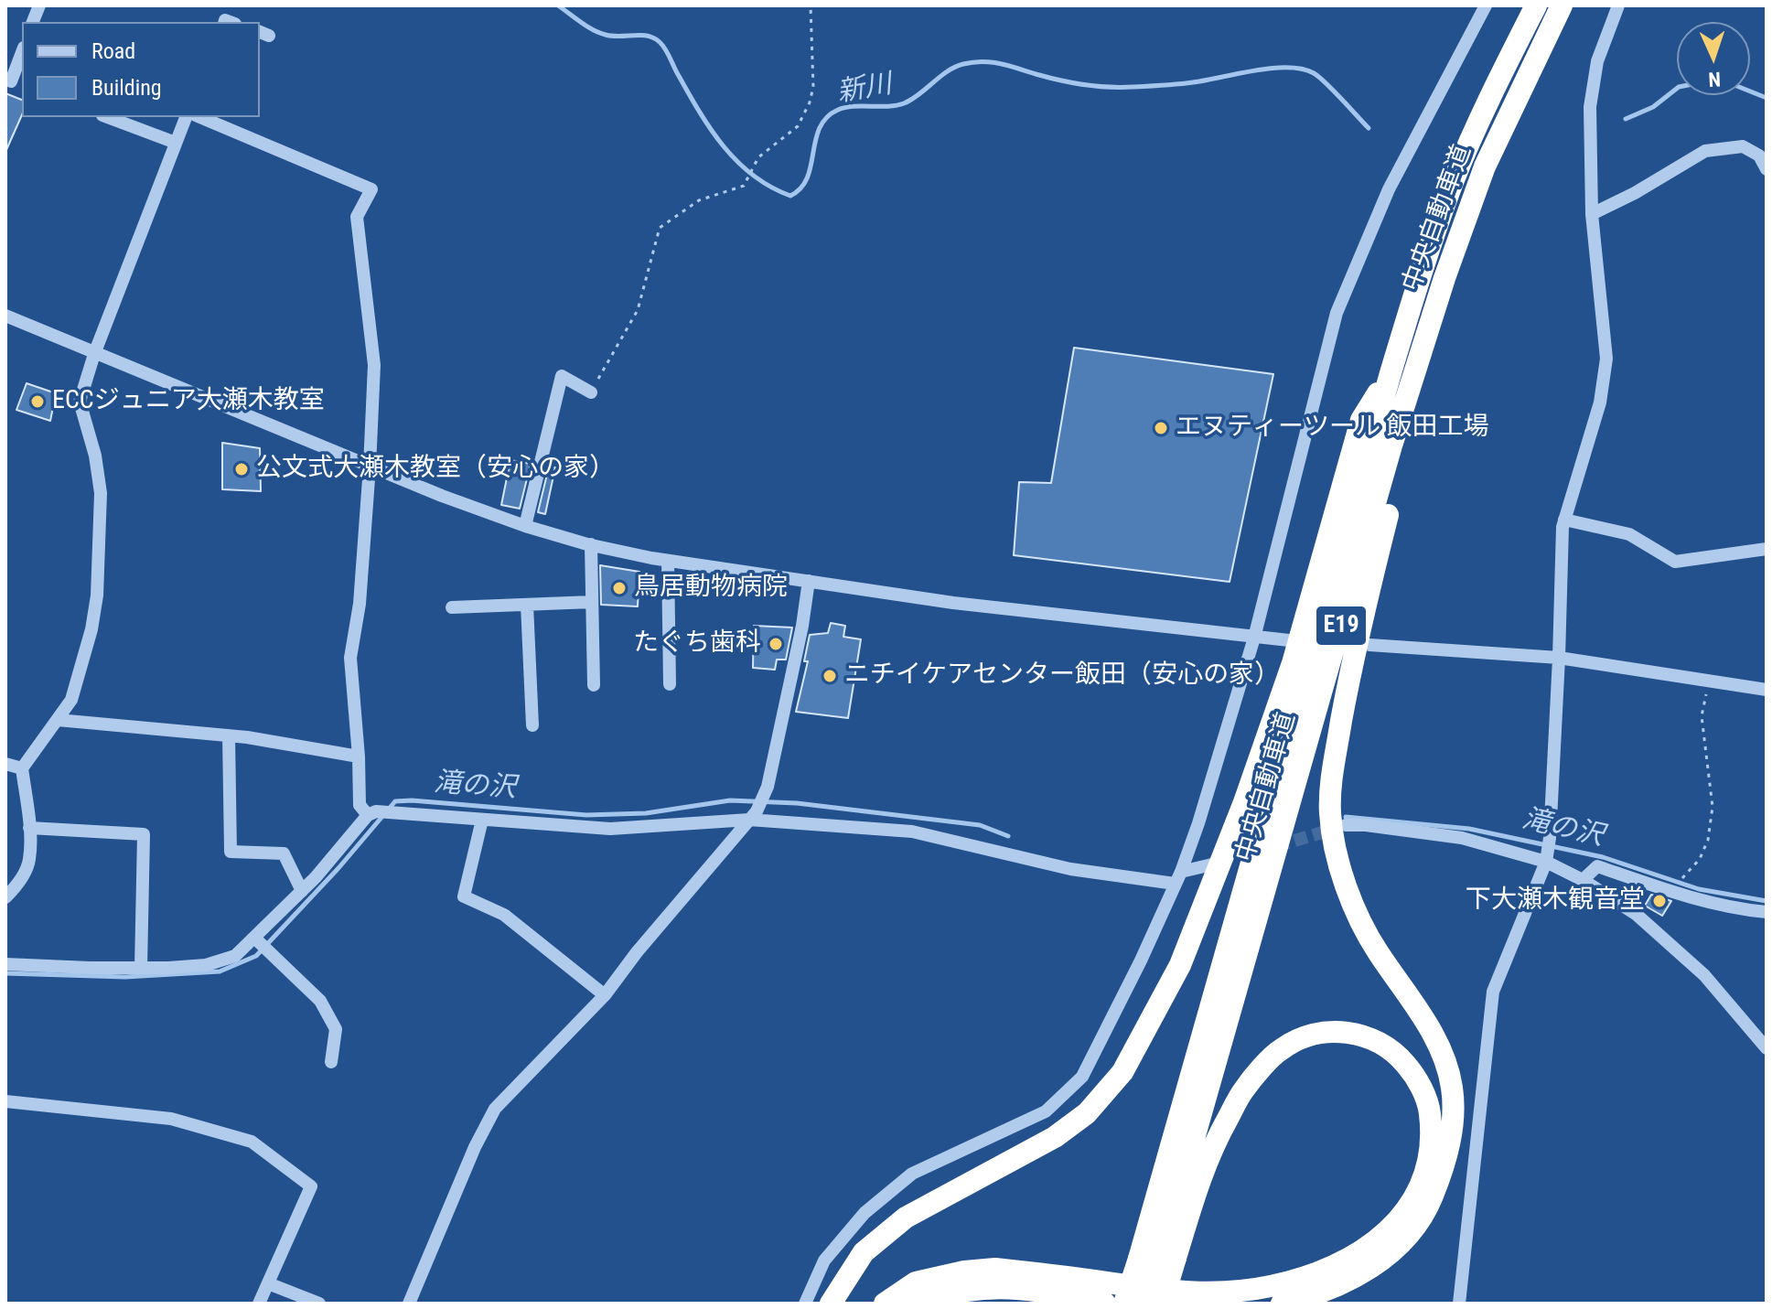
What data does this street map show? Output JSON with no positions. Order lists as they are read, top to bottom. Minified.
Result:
{"streets":{"highway":["中央自動車道","E19"]},"water":["新川","滝の沢"],"places":["ECCジュニア大瀬木教室","エヌティーツール 飯田工場","公文式大瀬木教室（安心の家）","鳥居動物病院","たぐち歯科","ニチイケアセンター飯田（安心の家）","下大瀬木観音堂"],"legend":["Road","Building"],"north":"bottom"}
